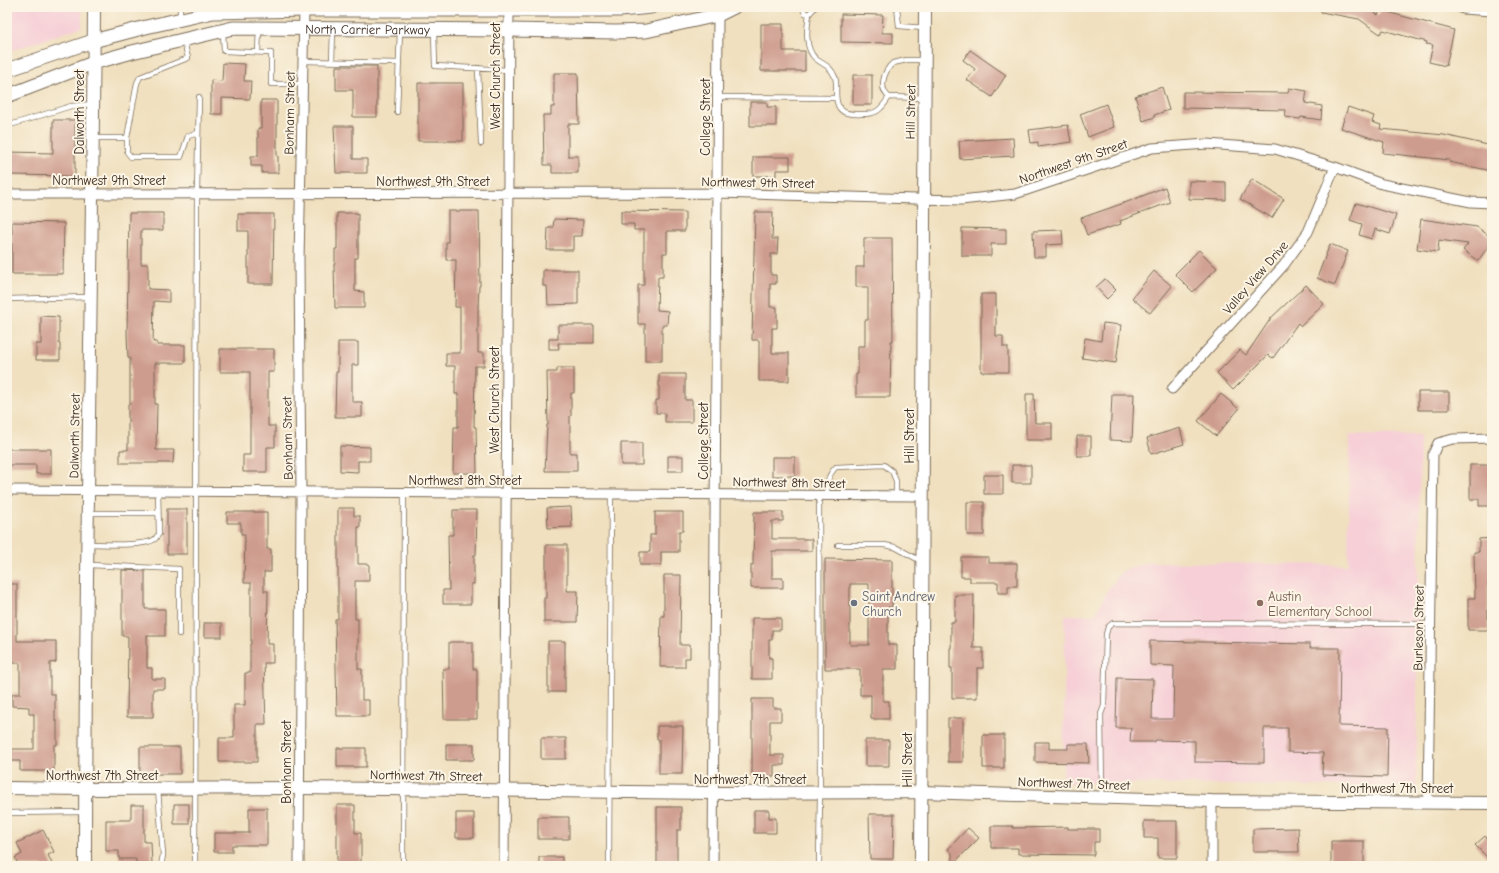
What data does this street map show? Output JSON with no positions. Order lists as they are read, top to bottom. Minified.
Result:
{"streets":{"main road":["North Carrier Parkway"],"street":["West Church Street","Dalworth Street","Hill Street","Bonham Street","College Street","Northwest 9th Street","Valley View Drive","Northwest 8th Street","Burleson Street","Northwest 7th Street"]},"crossings":[["North Carrier Parkway","West Church Street"],["North Carrier Parkway","Dalworth Street"],["North Carrier Parkway","Bonham Street"],["North Carrier Parkway","College Street"],["West Church Street","Northwest 9th Street"],["West Church Street","Northwest 8th Street"],["West Church Street","Northwest 7th Street"],["Dalworth Street","Northwest 9th Street"],["Dalworth Street","Northwest 8th Street"],["Dalworth Street","Northwest 7th Street"],["Hill Street","Northwest 9th Street"],["Hill Street","Northwest 8th Street"],["Hill Street","Northwest 7th Street"],["Bonham Street","Northwest 9th Street"],["Bonham Street","Northwest 8th Street"],["Bonham Street","Northwest 7th Street"],["College Street","Northwest 9th Street"],["College Street","Northwest 8th Street"],["College Street","Northwest 7th Street"],["Northwest 9th Street","Valley View Drive"],["Burleson Street","Northwest 7th Street"]],"places":["Saint Andrew Church","Austin Elementary School"]}
